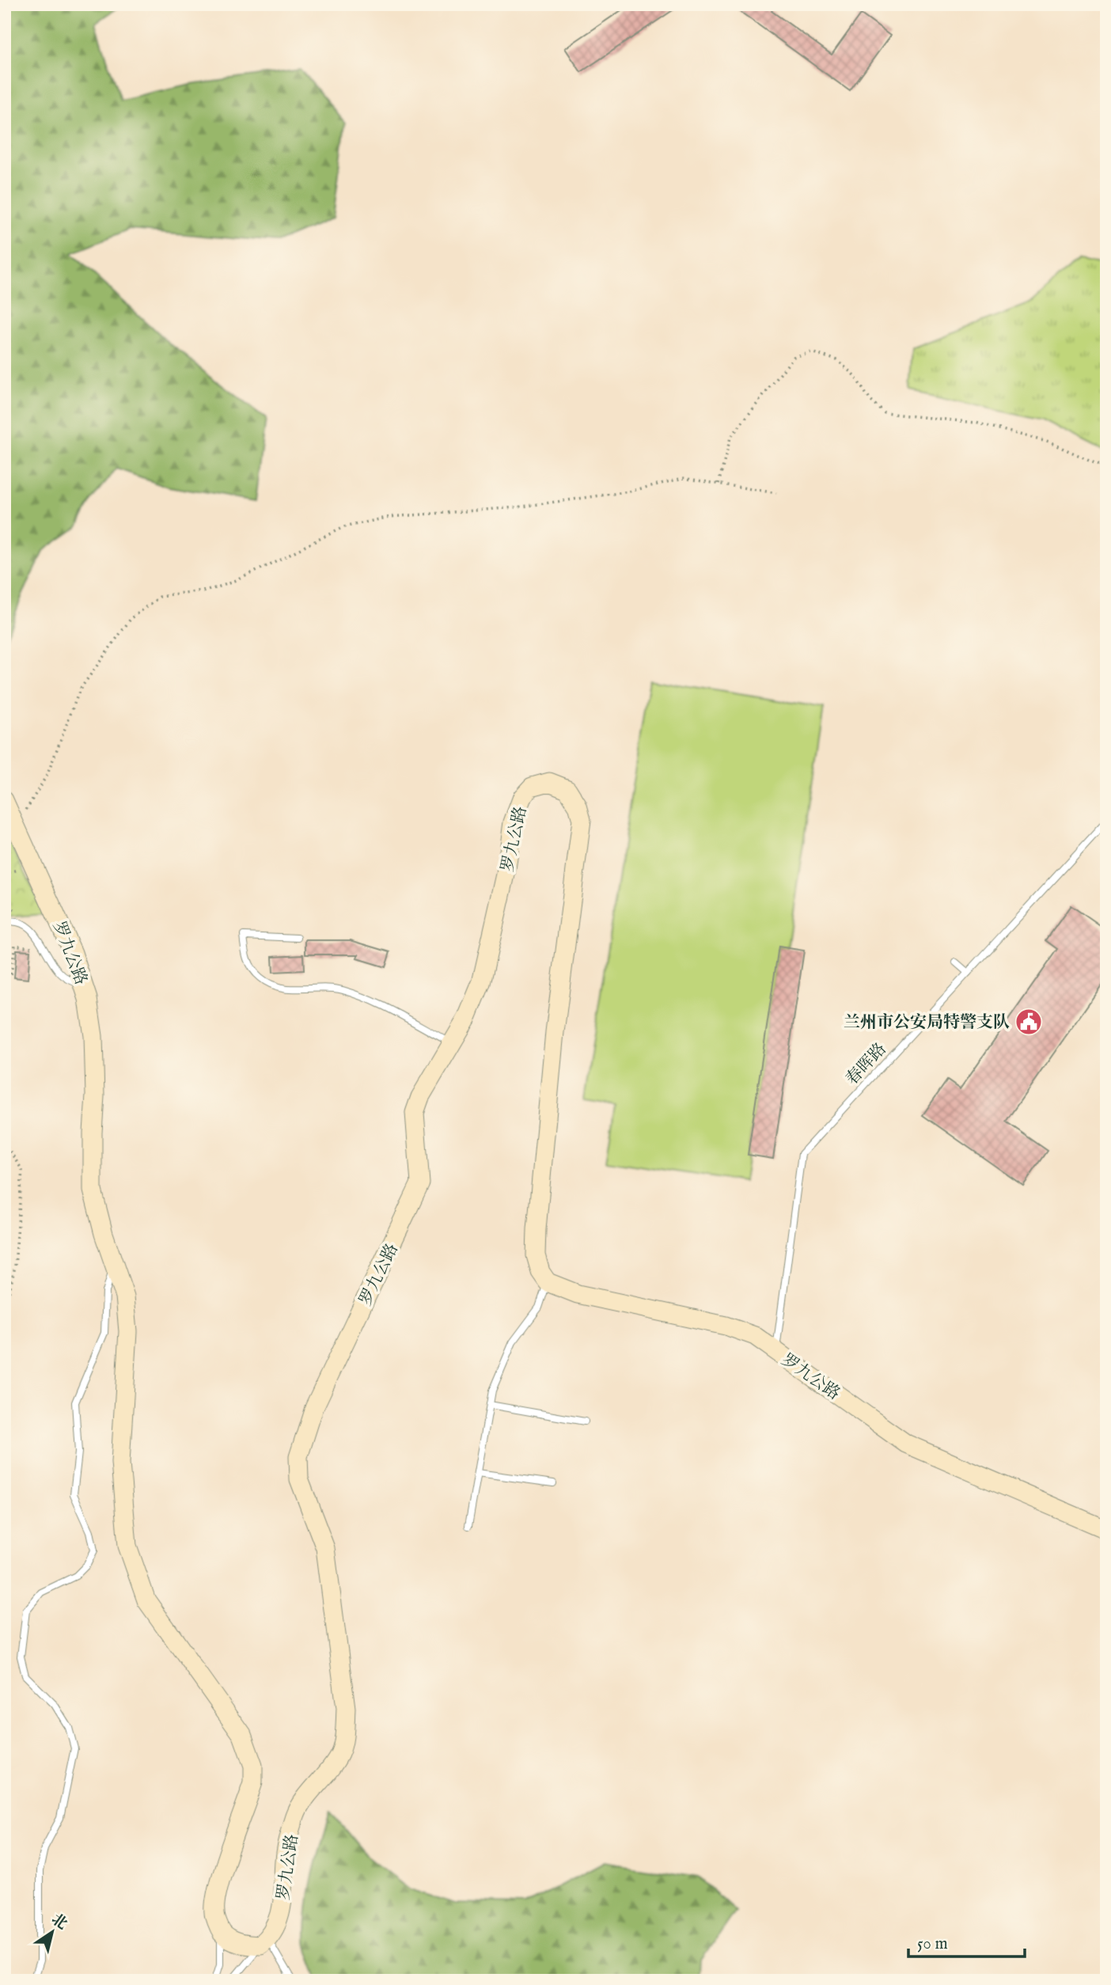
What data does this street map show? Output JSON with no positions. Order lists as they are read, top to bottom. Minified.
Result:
{"streets":{"street":["罗九公路"],"lane":["春晖路"]},"crossings":[["罗九公路","春晖路"]],"places":{"public building":["兰州市公安局特警支队"]},"scale_bar":"50 m","north":"top right"}
